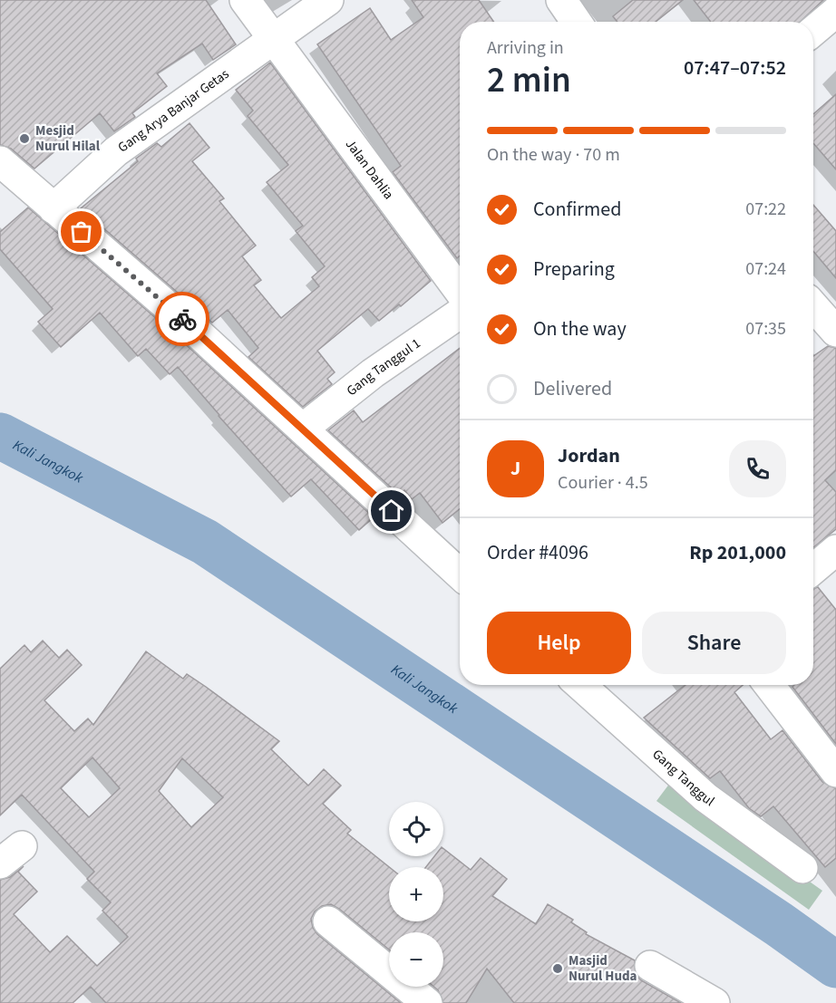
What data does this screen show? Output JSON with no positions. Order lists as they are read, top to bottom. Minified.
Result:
{"streets":{"street":["Gang Arya Banjar Getas","Jalan Dahlia","Gang Tanggul 1","Gang Tanggul"]},"crossings":[["Gang Arya Banjar Getas","Jalan Dahlia"]],"water":["Kali Jangkok"],"places":["Mesjid Nurul Hilal","Masjid Nurul Huda"],"page":{"heading":["2 min","Arriving in","07:47–07:52"],"panel":["Jordan","Courier · 4.5","Order #4096","Rp 201,000"],"bar":"On the way · 70 m","list":[["Confirmed","07:22"],["Preparing","07:24"],["On the way","07:35"],"Delivered"],"round":"J","buttons":["Help","Share"],"map_buttons":["+","−"]}}
